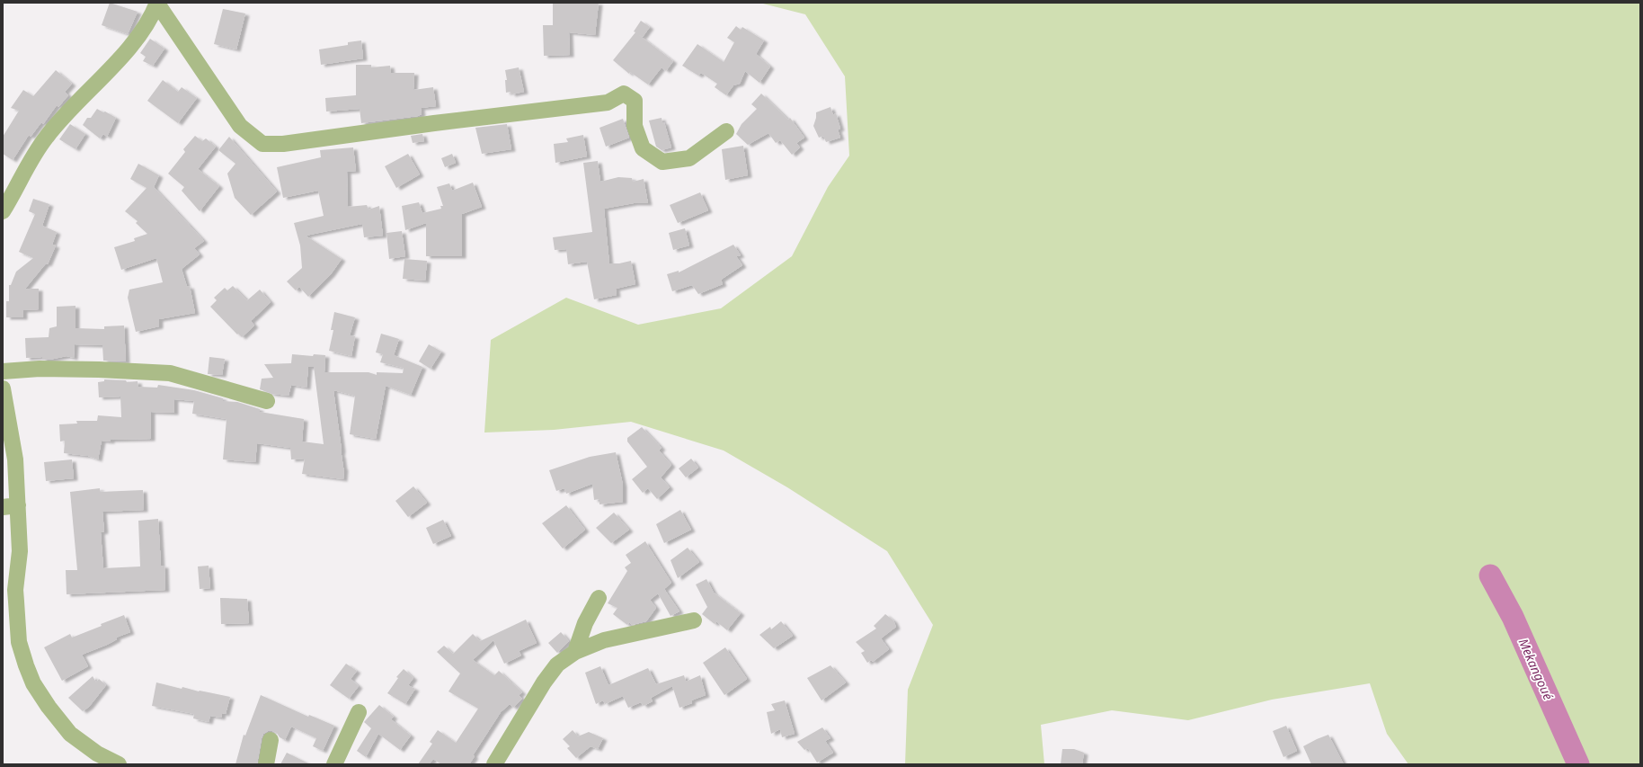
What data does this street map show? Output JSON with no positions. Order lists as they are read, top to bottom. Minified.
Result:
{"water":["Mekangoué"]}
